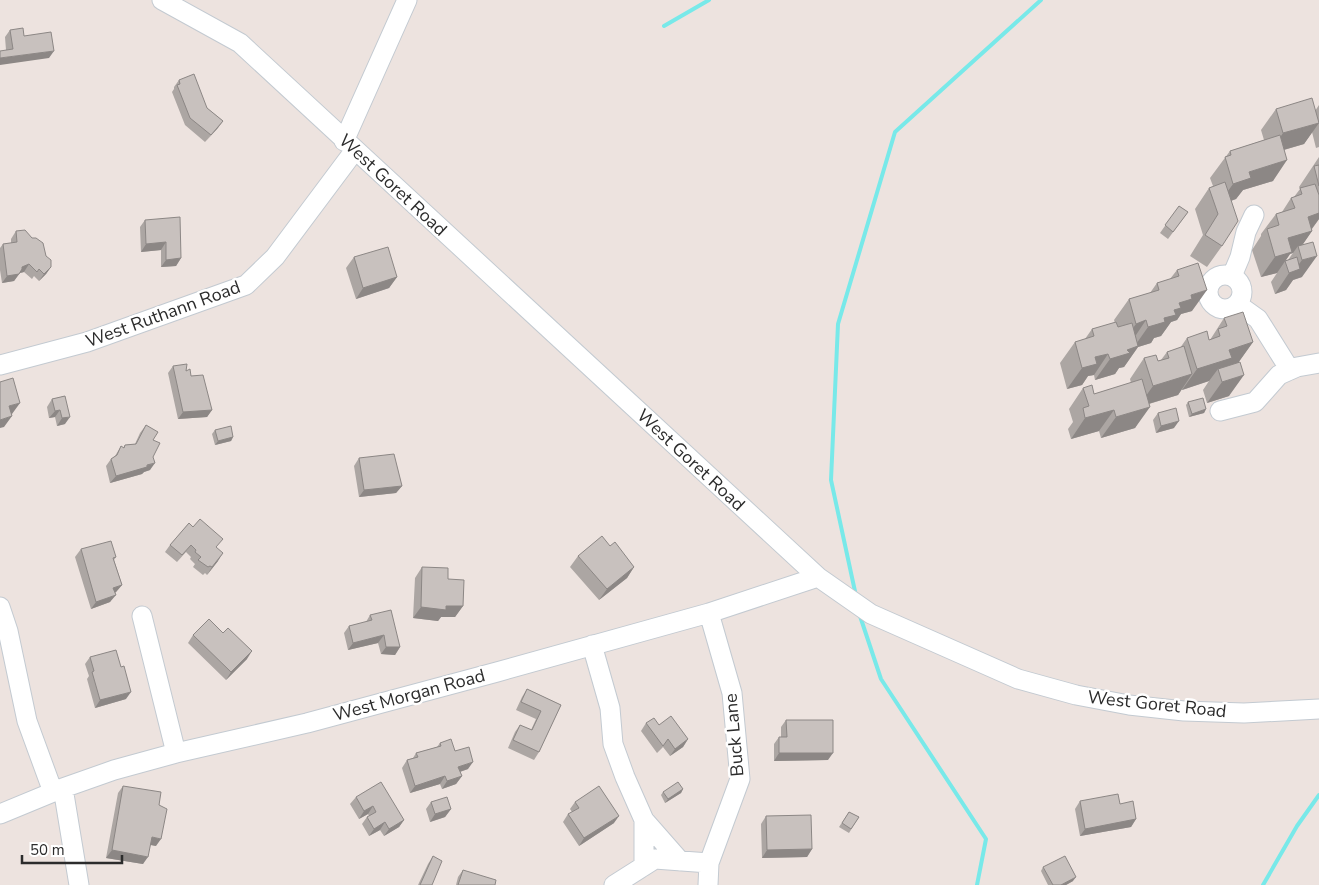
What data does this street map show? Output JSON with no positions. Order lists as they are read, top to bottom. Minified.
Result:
{"streets":{"street":["West Goret Road","West Ruthann Road","West Morgan Road","Buck Lane"]},"crossings":[["West Goret Road","West Ruthann Road"],["West Goret Road","West Morgan Road"],["West Morgan Road","Buck Lane"]],"scale_bar":"50 m"}
